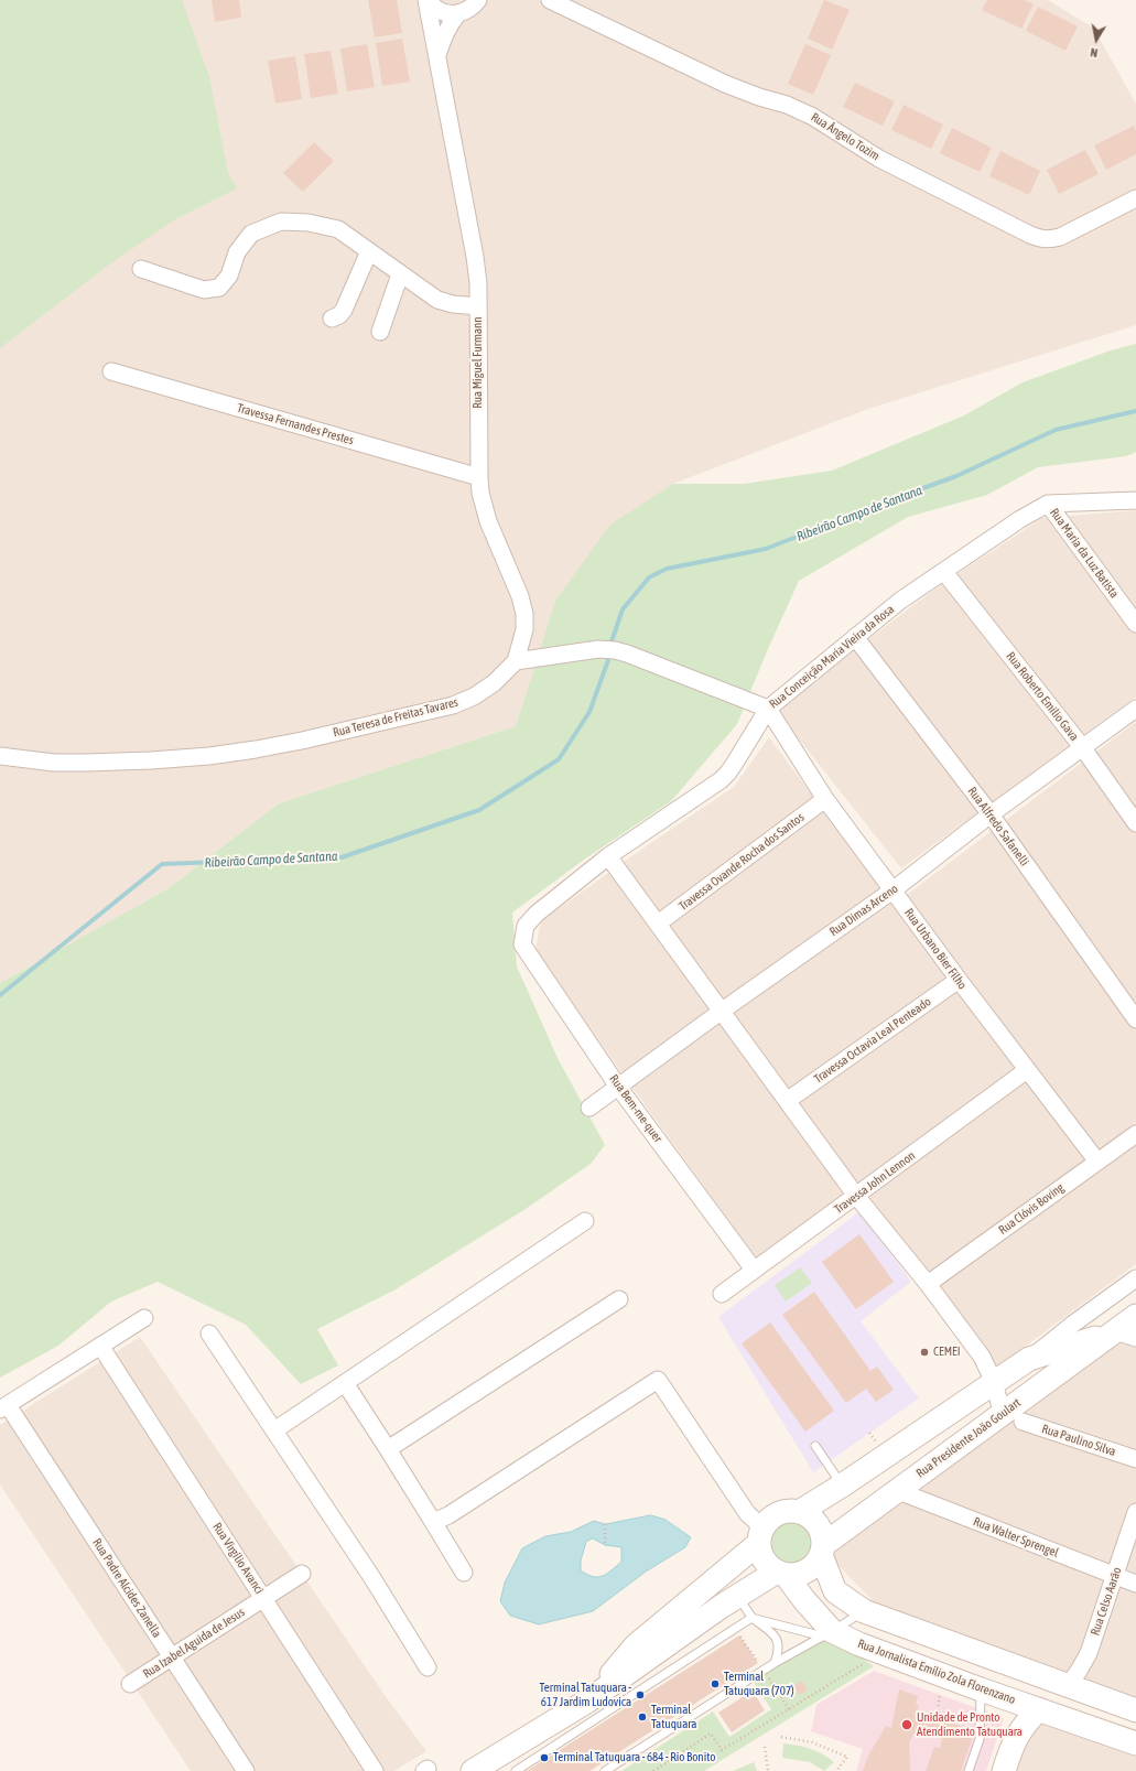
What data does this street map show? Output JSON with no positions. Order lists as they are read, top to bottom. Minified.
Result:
{"streets":{"main road":["Rua Presidente João Goulart","Rua Jornalista Emílio Zola Florenzano"],"street":["Rua Ângelo Tozim","Rua Miguel Furmann","Travessa Fernandes Prestes","Rua Maria da Luz Batista","Rua Conceição Maria Vieira da Rosa","Rua Roberto Emílio Gava","Rua Teresa de Freitas Tavares","Rua Alfredo Safanelli","Travessa Ovande Rocha dos Santos","Rua Dimas Arceno","Rua Urbano Bier Filho","Travessa Octavia Leal Penteado","Rua Bem-me-quer","Travessa John Lennon","Rua Clóvis Boving","Rua Paulino Silva","Rua Walter Sprengel","Rua Virgílio Avanci","Rua Padre Alcides Zanella","Rua Celso Aarão","Rua Izabel Aguida de Jesus"]},"crossings":[["Rua Miguel Furmann","Travessa Fernandes Prestes"],["Rua Miguel Furmann","Rua Teresa de Freitas Tavares"],["Rua Maria da Luz Batista","Rua Conceição Maria Vieira da Rosa"],["Rua Conceição Maria Vieira da Rosa","Rua Roberto Emílio Gava"],["Rua Conceição Maria Vieira da Rosa","Rua Alfredo Safanelli"],["Rua Conceição Maria Vieira da Rosa","Rua Urbano Bier Filho"],["Rua Conceição Maria Vieira da Rosa","Rua Bem-me-quer"],["Rua Roberto Emílio Gava","Rua Dimas Arceno"],["Rua Alfredo Safanelli","Rua Dimas Arceno"],["Travessa Ovande Rocha dos Santos","Rua Urbano Bier Filho"],["Rua Dimas Arceno","Rua Urbano Bier Filho"],["Rua Dimas Arceno","Rua Bem-me-quer"],["Rua Urbano Bier Filho","Travessa Octavia Leal Penteado"],["Rua Urbano Bier Filho","Travessa John Lennon"],["Rua Urbano Bier Filho","Rua Clóvis Boving"],["Rua Bem-me-quer","Travessa John Lennon"],["Rua Presidente João Goulart","Rua Walter Sprengel"],["Rua Presidente João Goulart","Rua Jornalista Emílio Zola Florenzano"],["Rua Walter Sprengel","Rua Celso Aarão"],["Rua Virgílio Avanci","Rua Izabel Aguida de Jesus"],["Rua Padre Alcides Zanella","Rua Izabel Aguida de Jesus"]],"water":["Ribeirão Campo de Santana"],"places":["CEMEI","Terminal Tatuquara (707)","Terminal Tatuquara - 617 Jardim Ludovica","Terminal Tatuquara","Unidade de Pronto Atendimento Tatuquara","Terminal Tatuquara - 684 - Rio Bonito"],"north":"bottom"}
